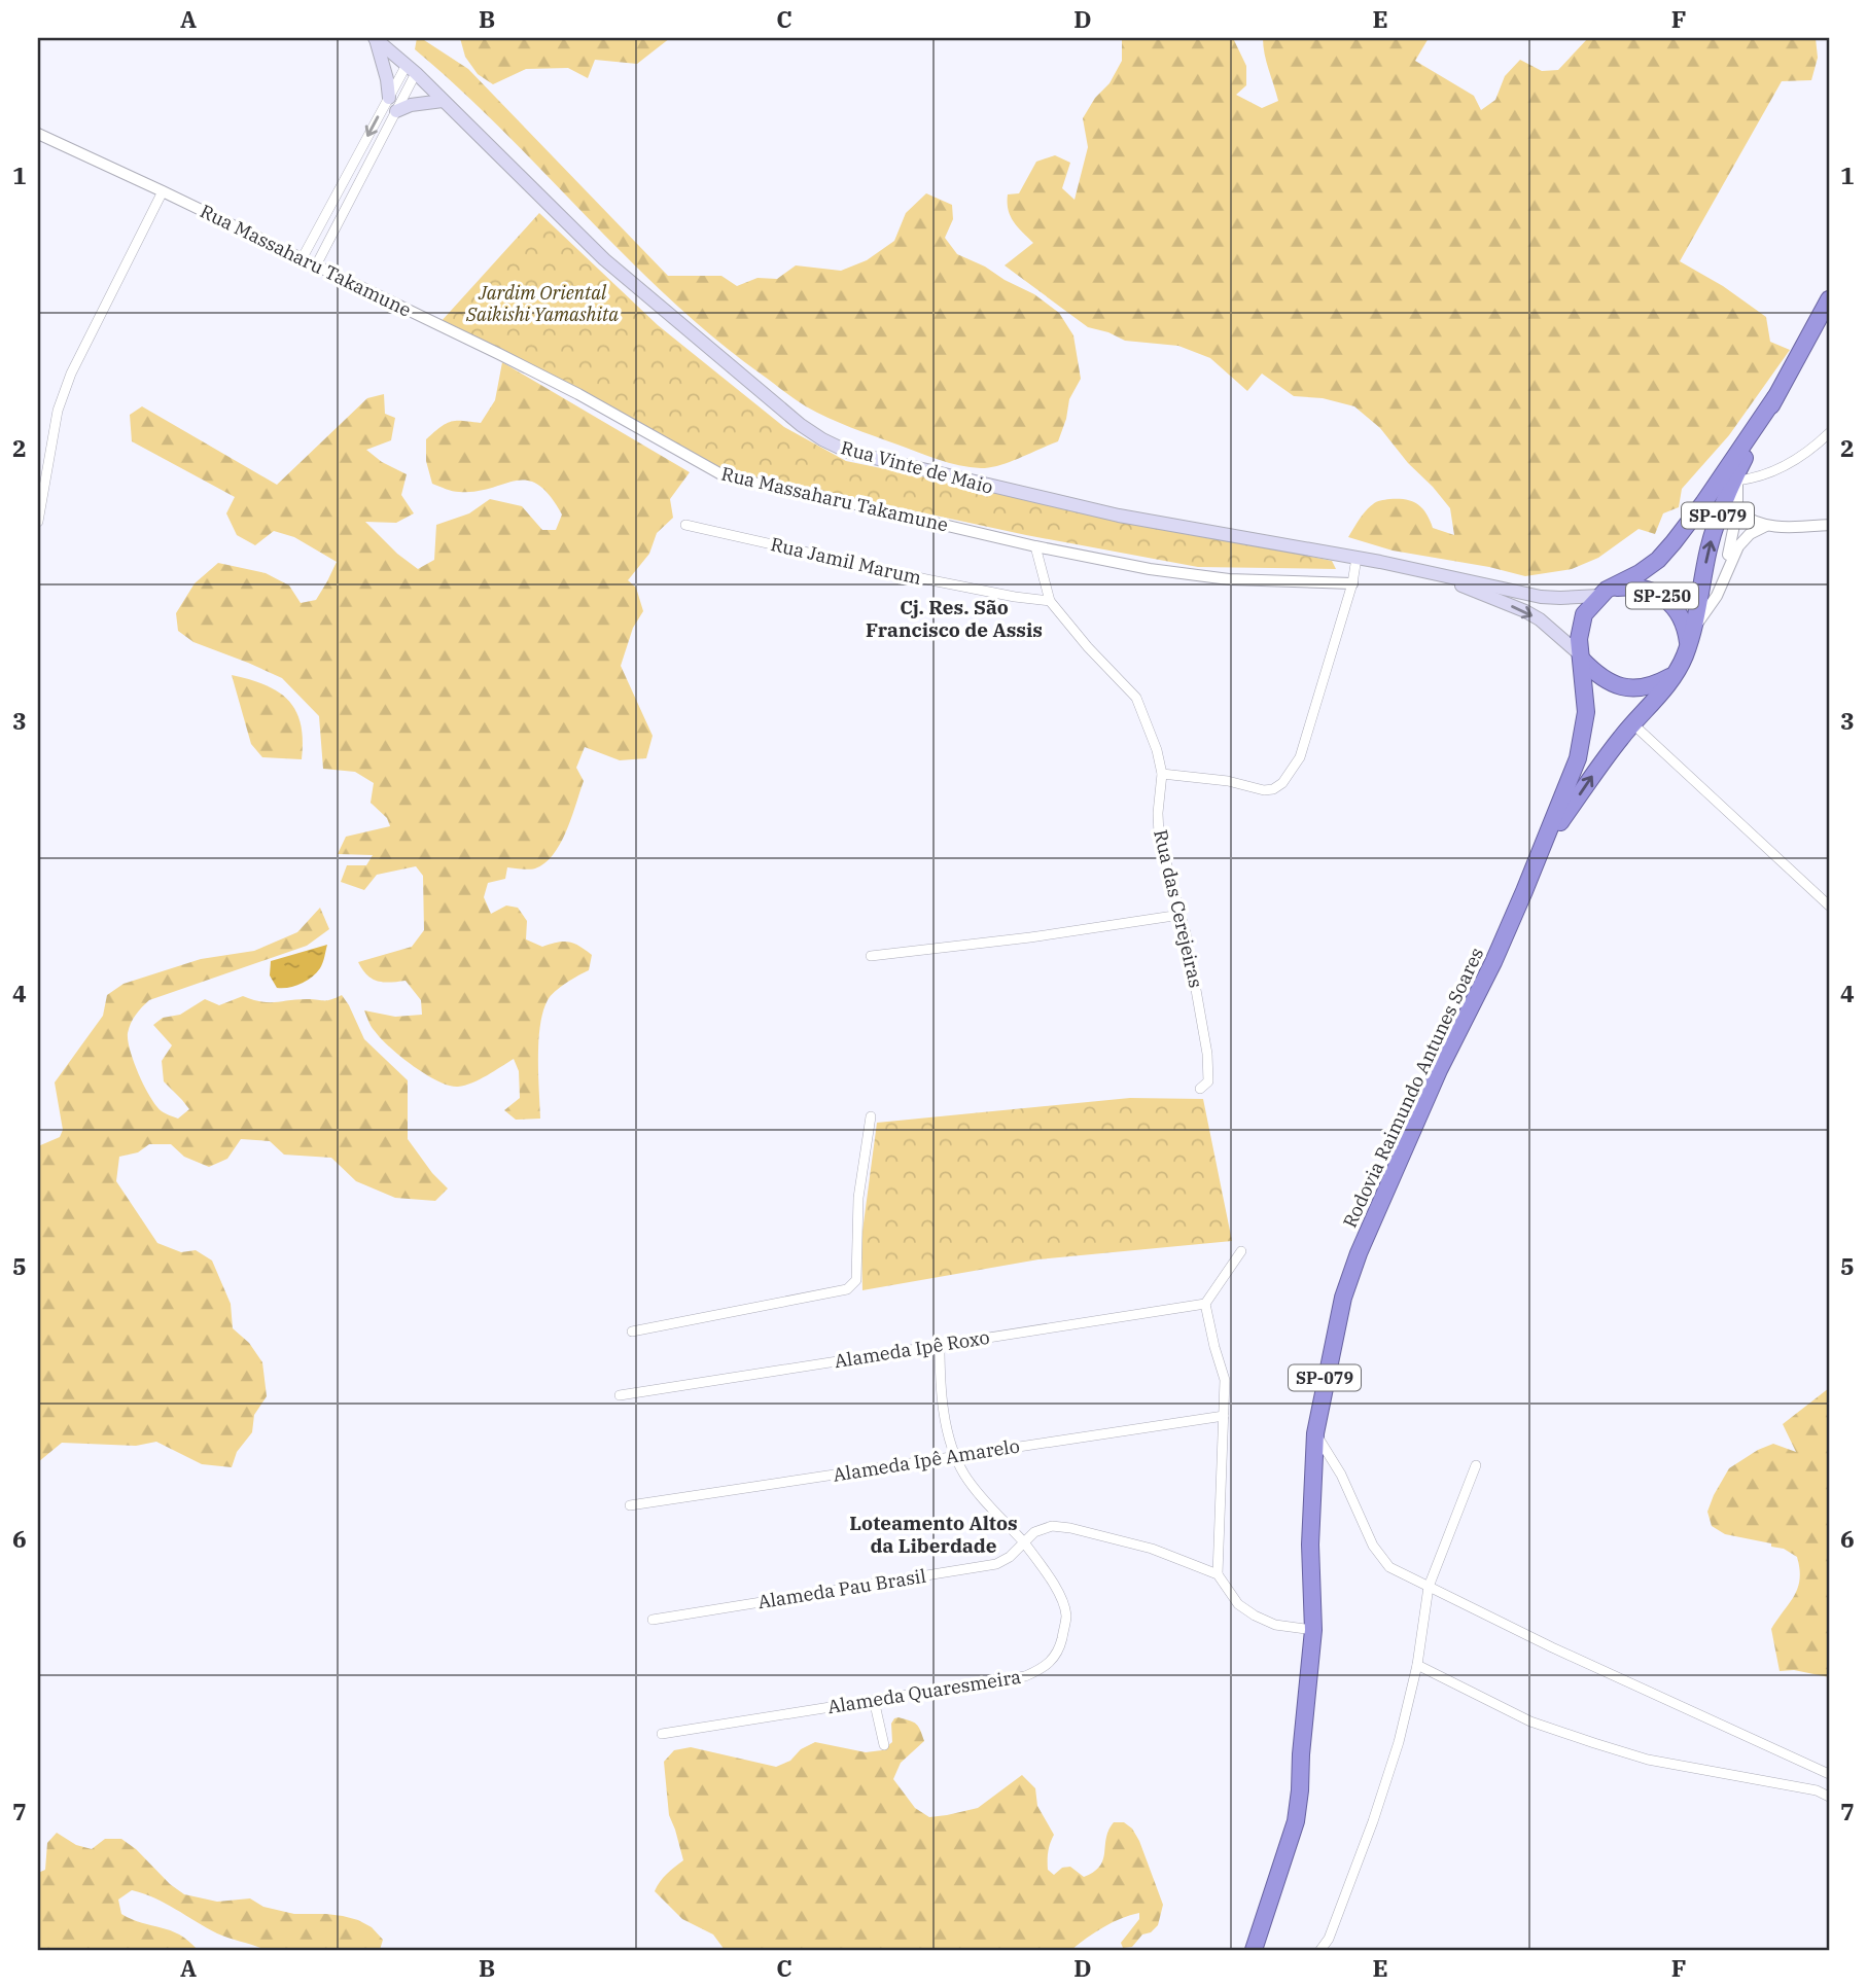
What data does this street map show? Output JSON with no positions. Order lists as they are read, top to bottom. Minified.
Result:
{"streets":{"highway":["SP-079","SP-250","Rodovia Raimundo Antunes Soares"],"main road":["Rua Vinte de Maio"],"street":["Rua Massaharu Takamune","Rua Jamil Marum","Rua das Cerejeiras","Alameda Ipê Roxo","Alameda Ipê Amarelo","Alameda Pau Brasil","Alameda Quaresmeira"]},"crossings":[["Rua Massaharu Takamune","Rua das Cerejeiras"],["Rua Vinte de Maio","SP-079"],["Rua Vinte de Maio","SP-250"],["SP-079","SP-250"],["SP-079","Rodovia Raimundo Antunes Soares"],["Rua Jamil Marum","Rua das Cerejeiras"],["Alameda Ipê Roxo","Alameda Quaresmeira"],["Alameda Ipê Amarelo","Alameda Quaresmeira"],["Alameda Pau Brasil","Alameda Quaresmeira"]],"districts":["Cj. Res. São Francisco de Assis","Loteamento Altos da Liberdade"],"parks":["Jardim Oriental Saikishi Yamashita"],"grid":{"columns":["A","B","C","D","E","F"],"rows":["1","2","3","4","5","6","7"]}}
